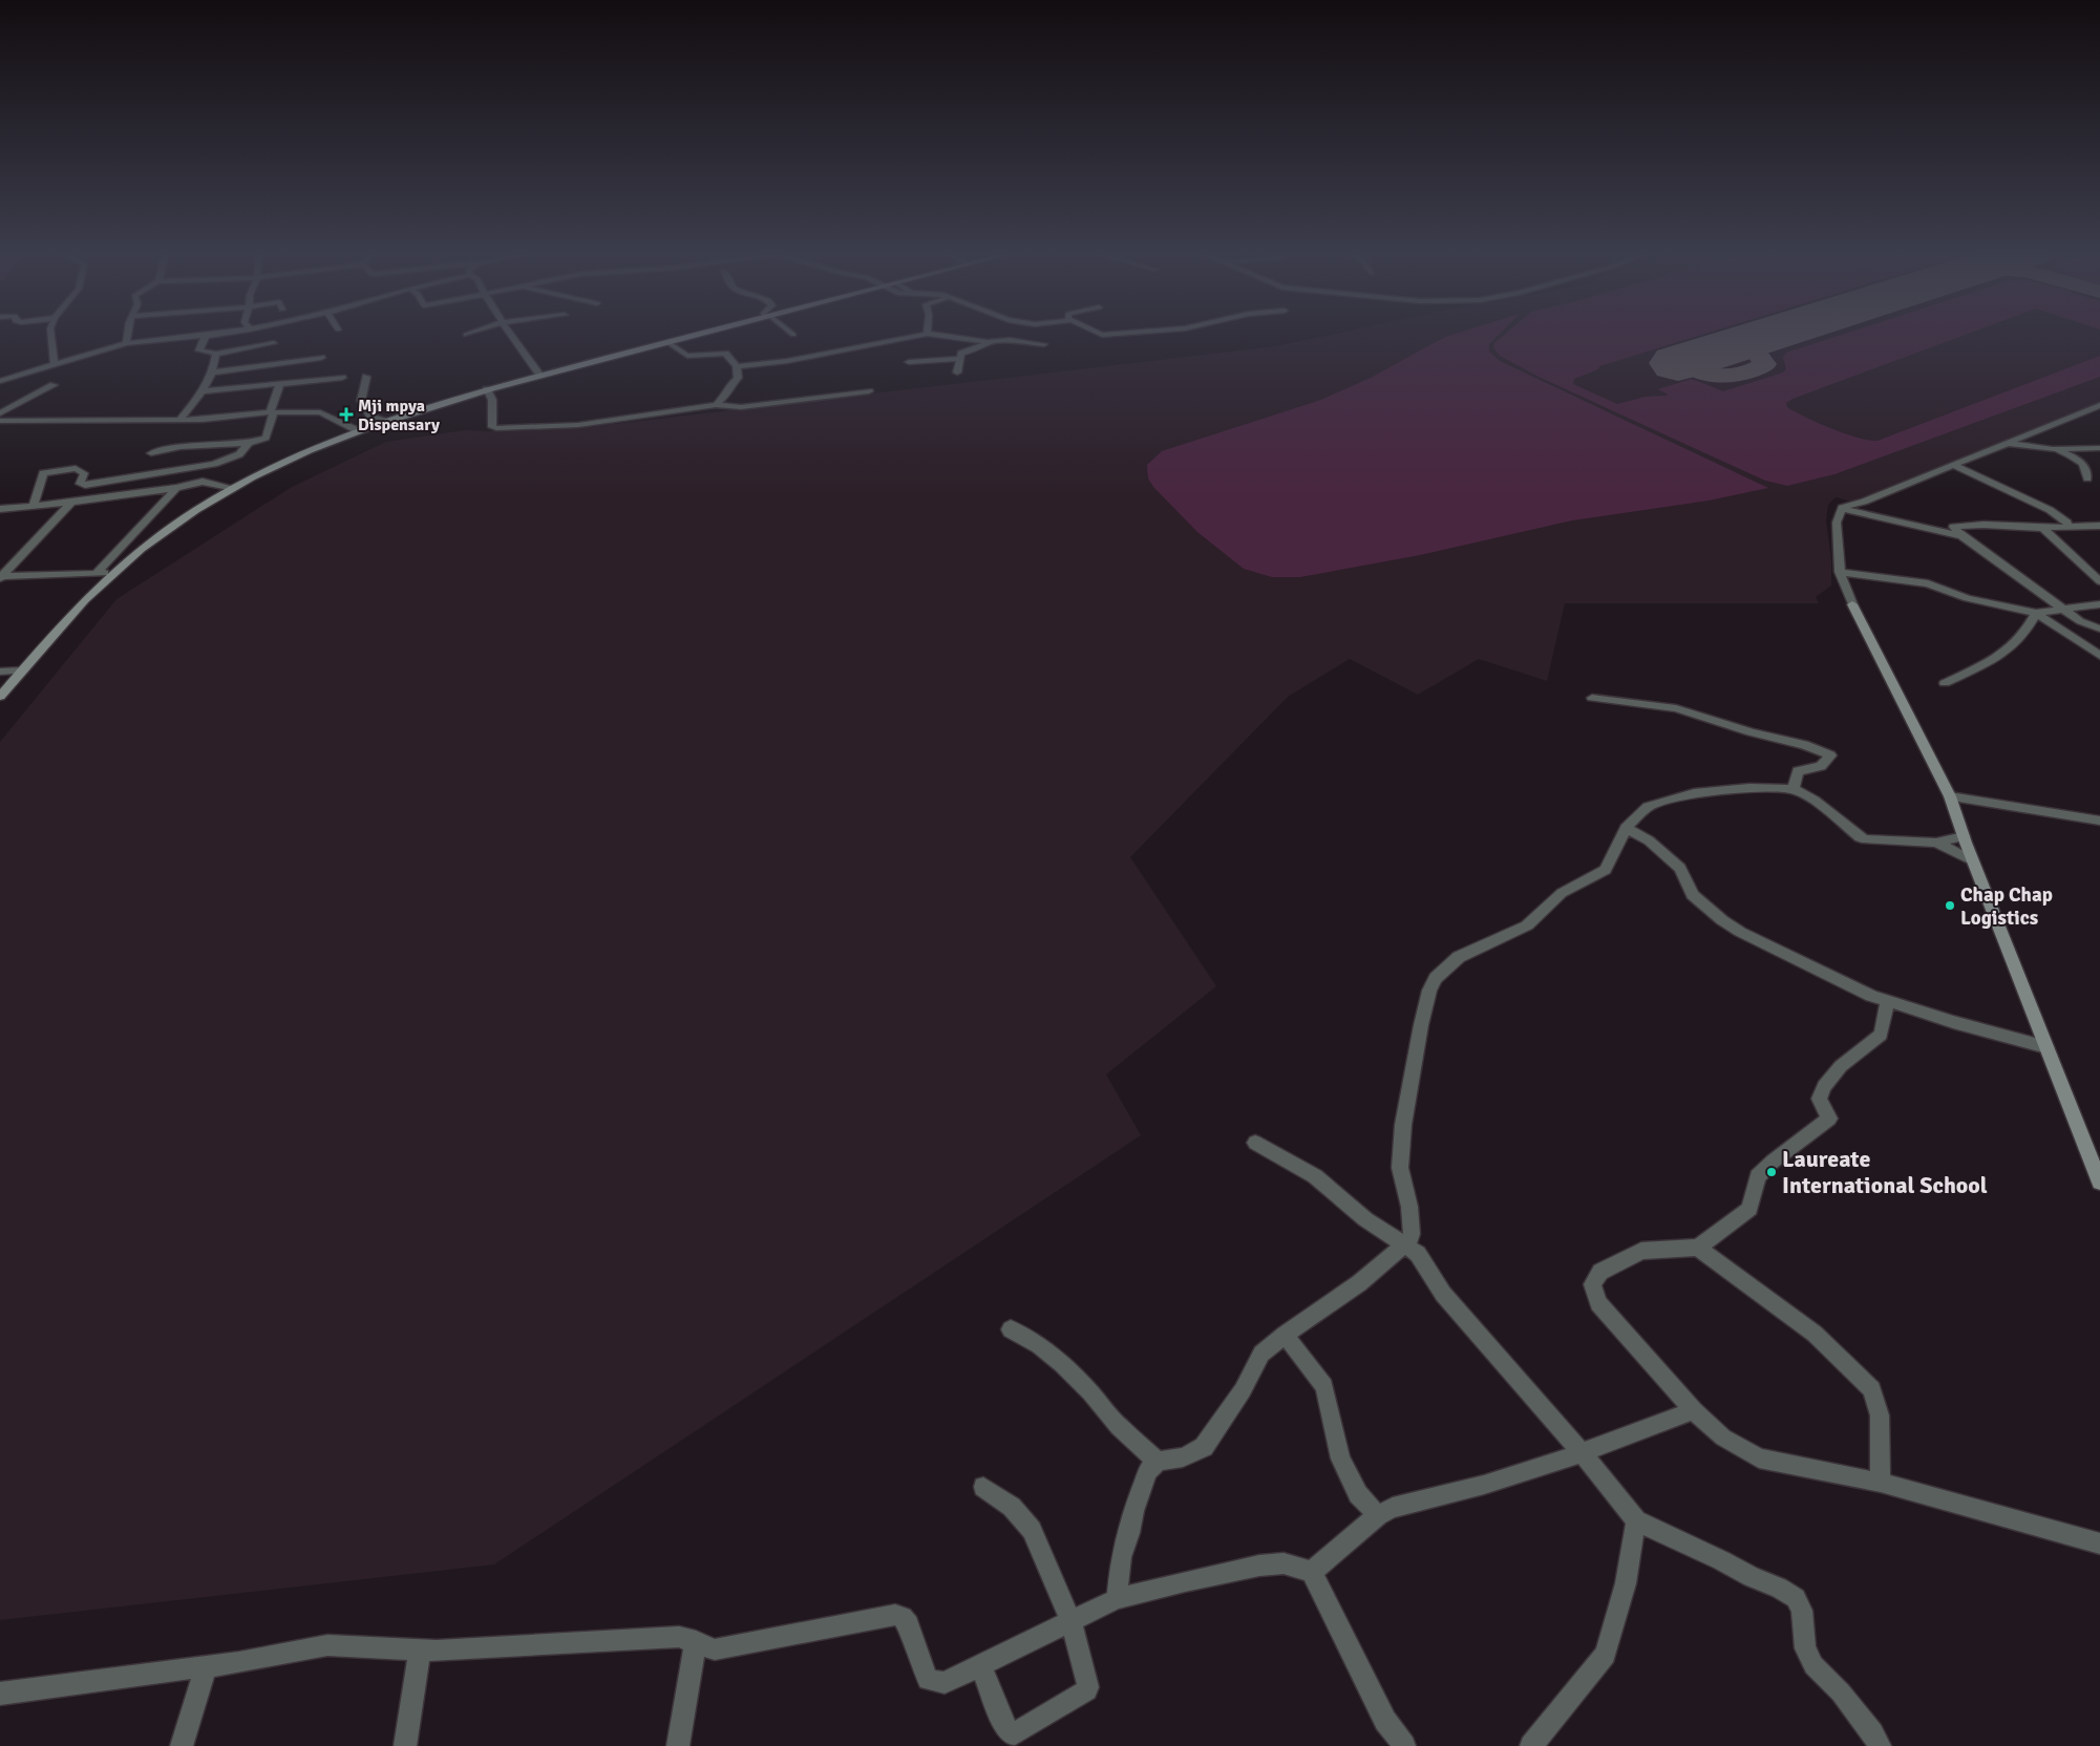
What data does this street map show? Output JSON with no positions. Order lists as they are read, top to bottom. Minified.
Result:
{"places":{"health":["Mji mpya Dispensary"],"other":["Chap Chap Logistics","Laureate International School"]}}
